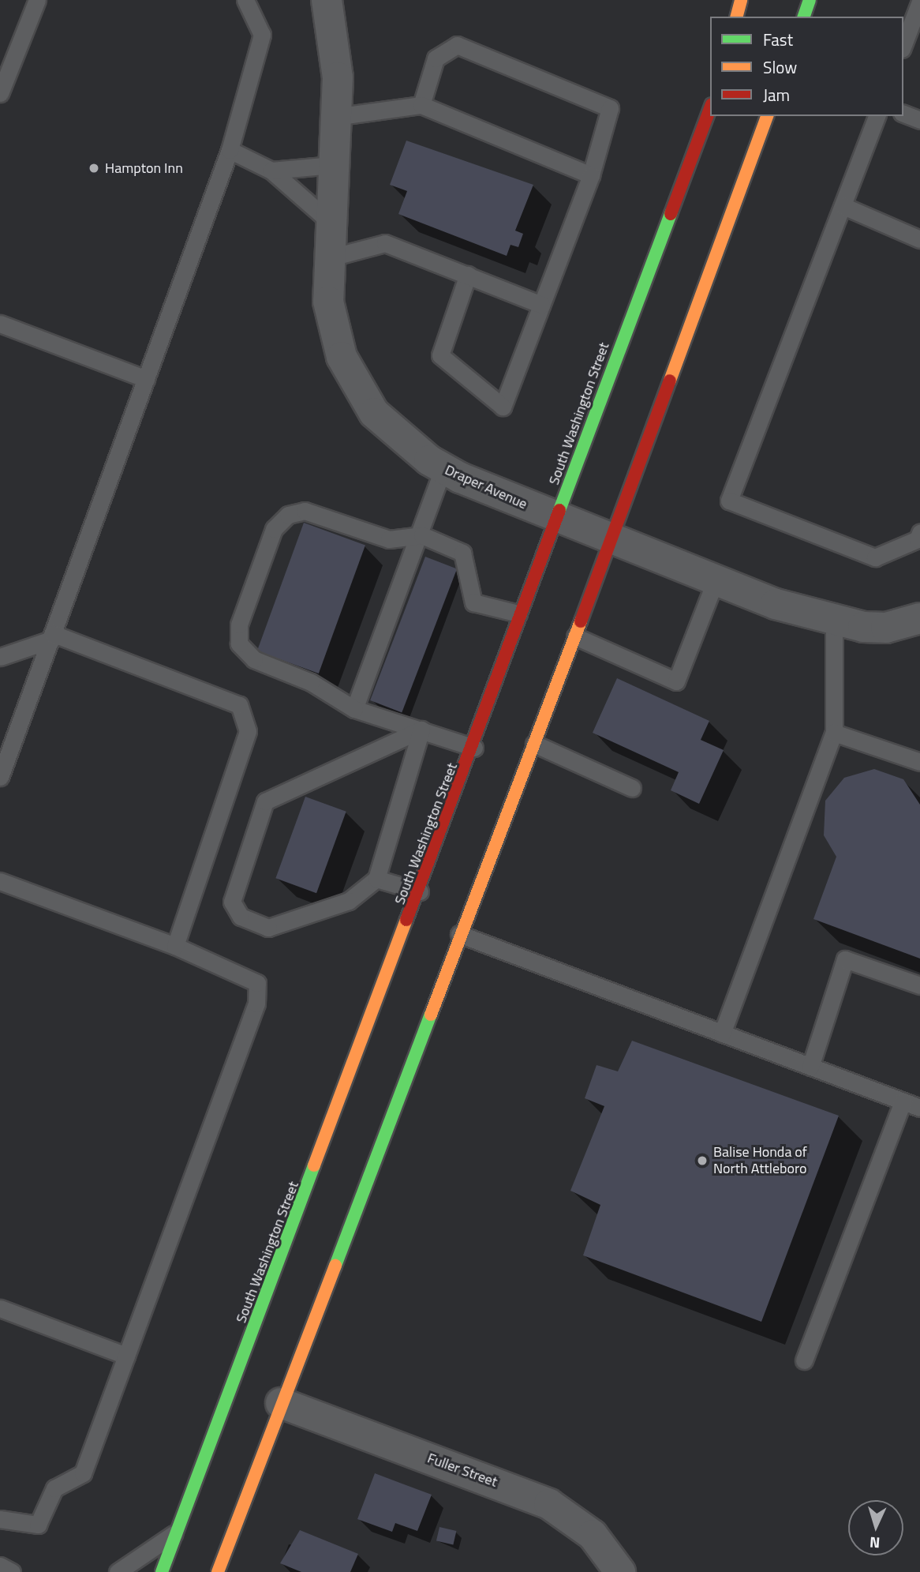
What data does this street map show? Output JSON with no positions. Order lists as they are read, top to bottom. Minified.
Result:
{"streets":{"main road":["South Washington Street"],"street":["Draper Avenue","Fuller Street"]},"crossings":[["South Washington Street","Draper Avenue"]],"places":["Hampton Inn","Balise Honda of North Attleboro"],"legend":["Fast","Slow","Jam"],"north":"bottom"}
